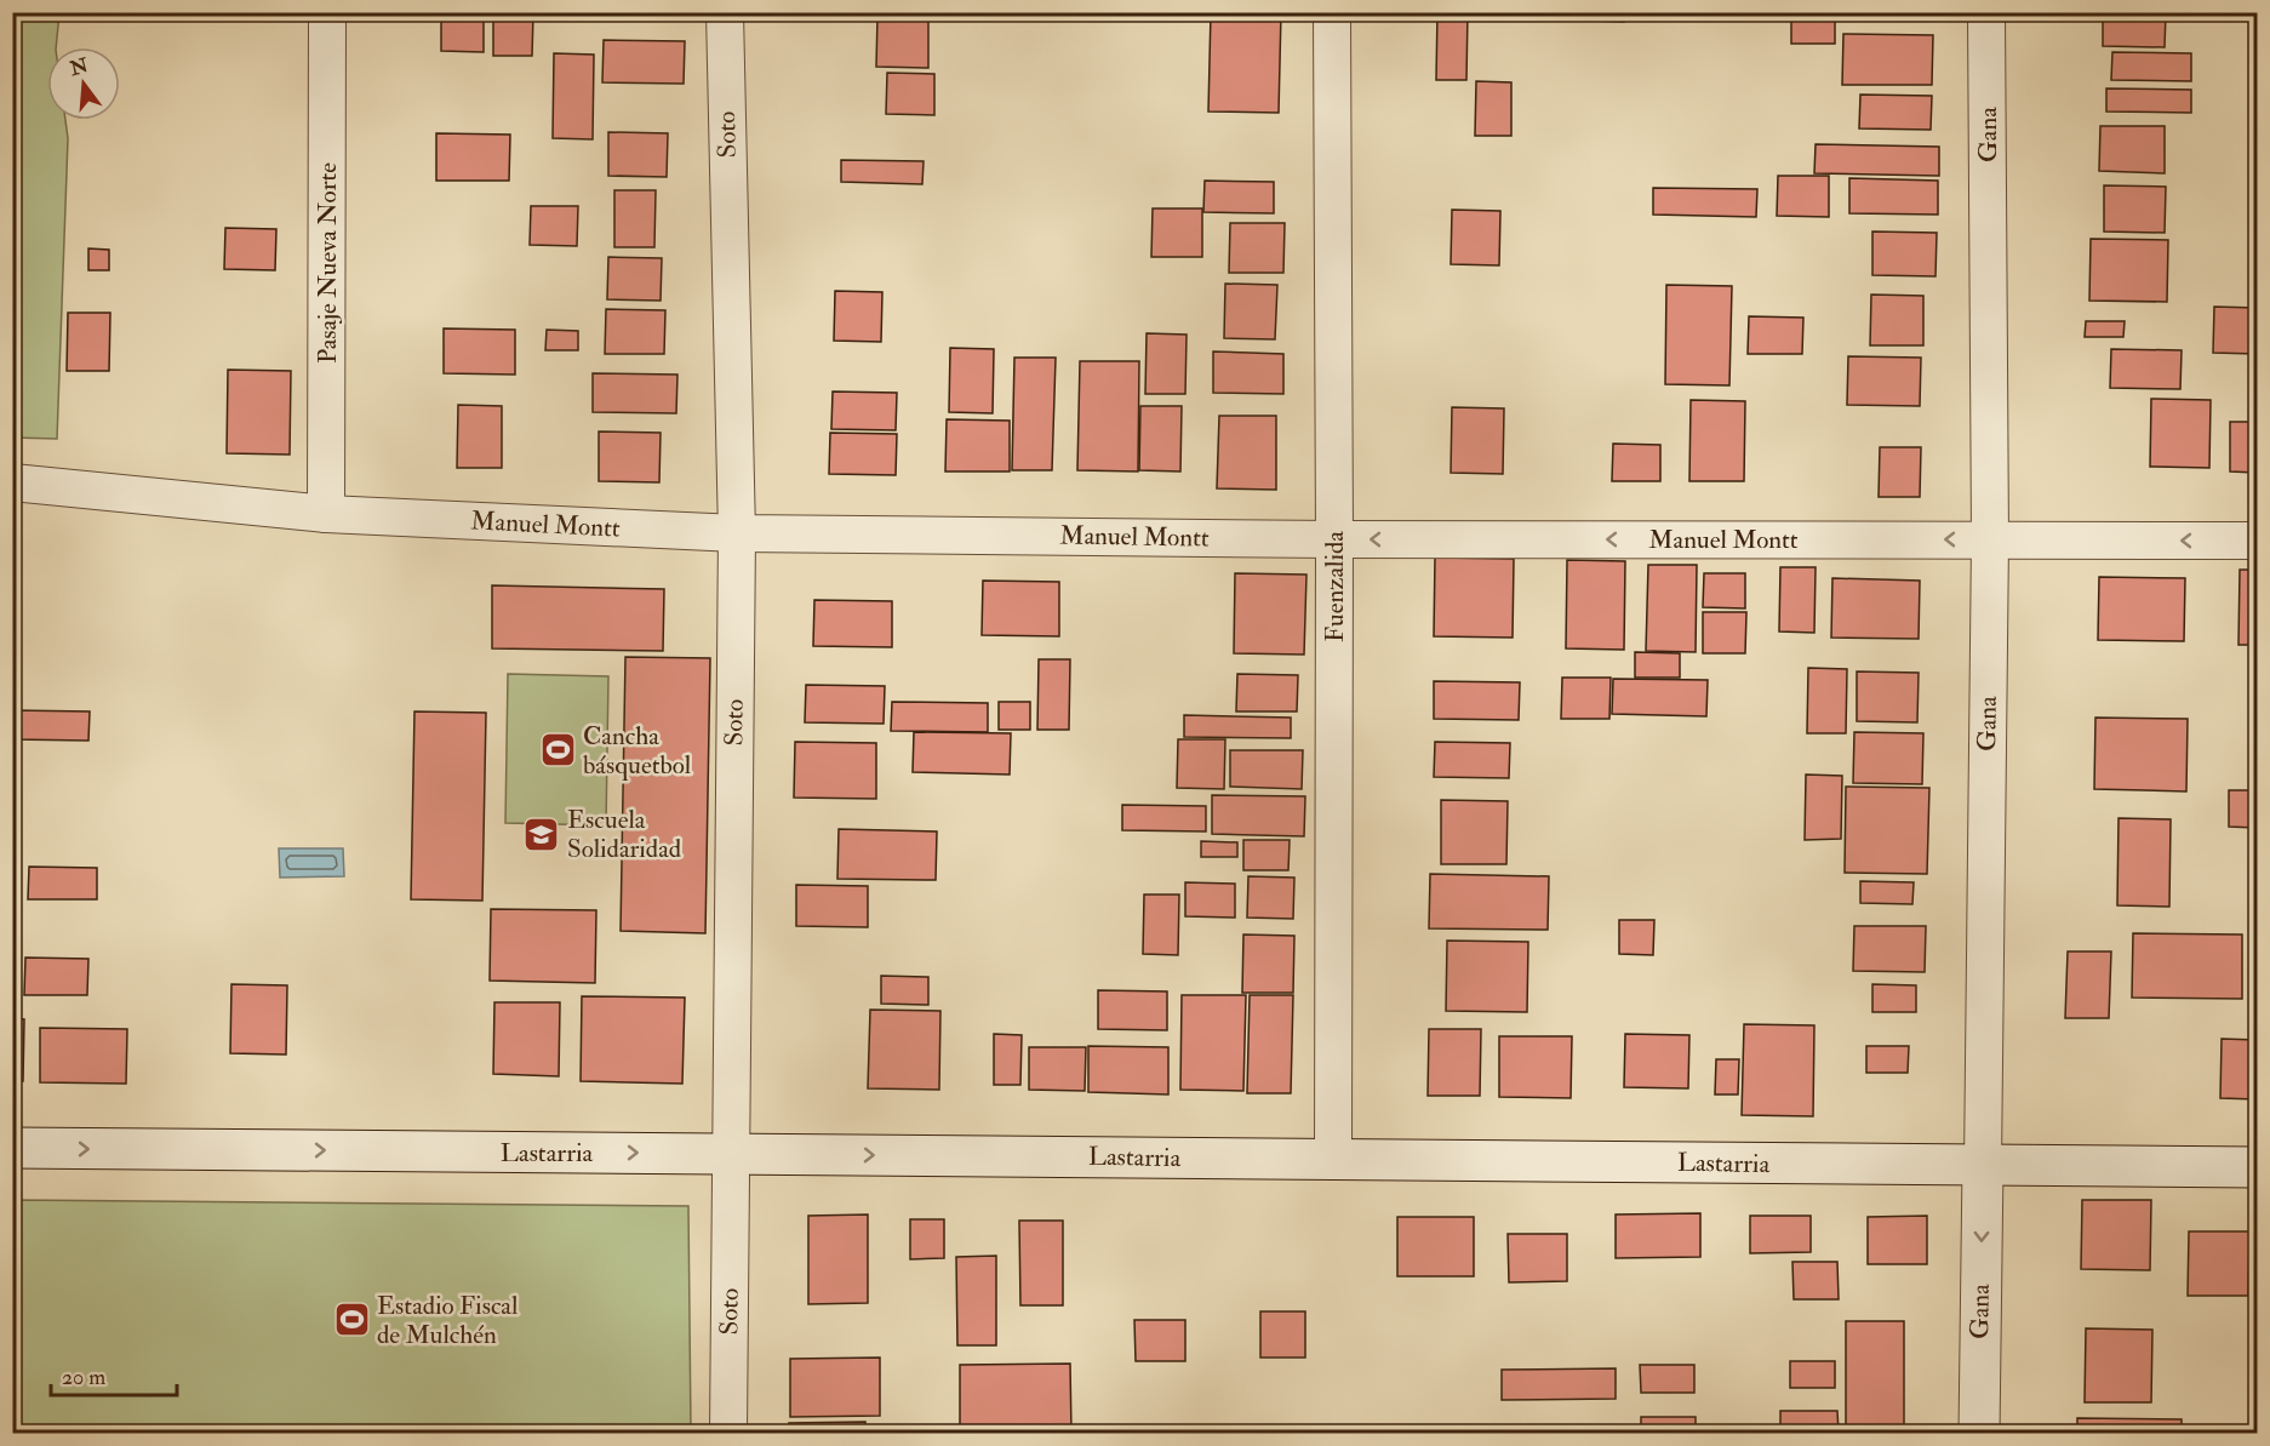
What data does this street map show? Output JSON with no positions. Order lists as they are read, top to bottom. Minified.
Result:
{"streets":{"main road":["Gana","Lastarria"],"street":["Soto","Pasaje Nueva Norte","Manuel Montt","Fuenzalida"]},"crossings":[["Soto","Manuel Montt"],["Soto","Lastarria"],["Gana","Manuel Montt"],["Gana","Lastarria"],["Pasaje Nueva Norte","Manuel Montt"],["Manuel Montt","Fuenzalida"],["Fuenzalida","Lastarria"]],"one_way":["Manuel Montt","Lastarria"],"places":{"sports":["Cancha básquetbol","Estadio Fiscal de Mulchén"],"school or university":["Escuela Solidaridad"]},"scale_bar":"20 m","north":"top"}
